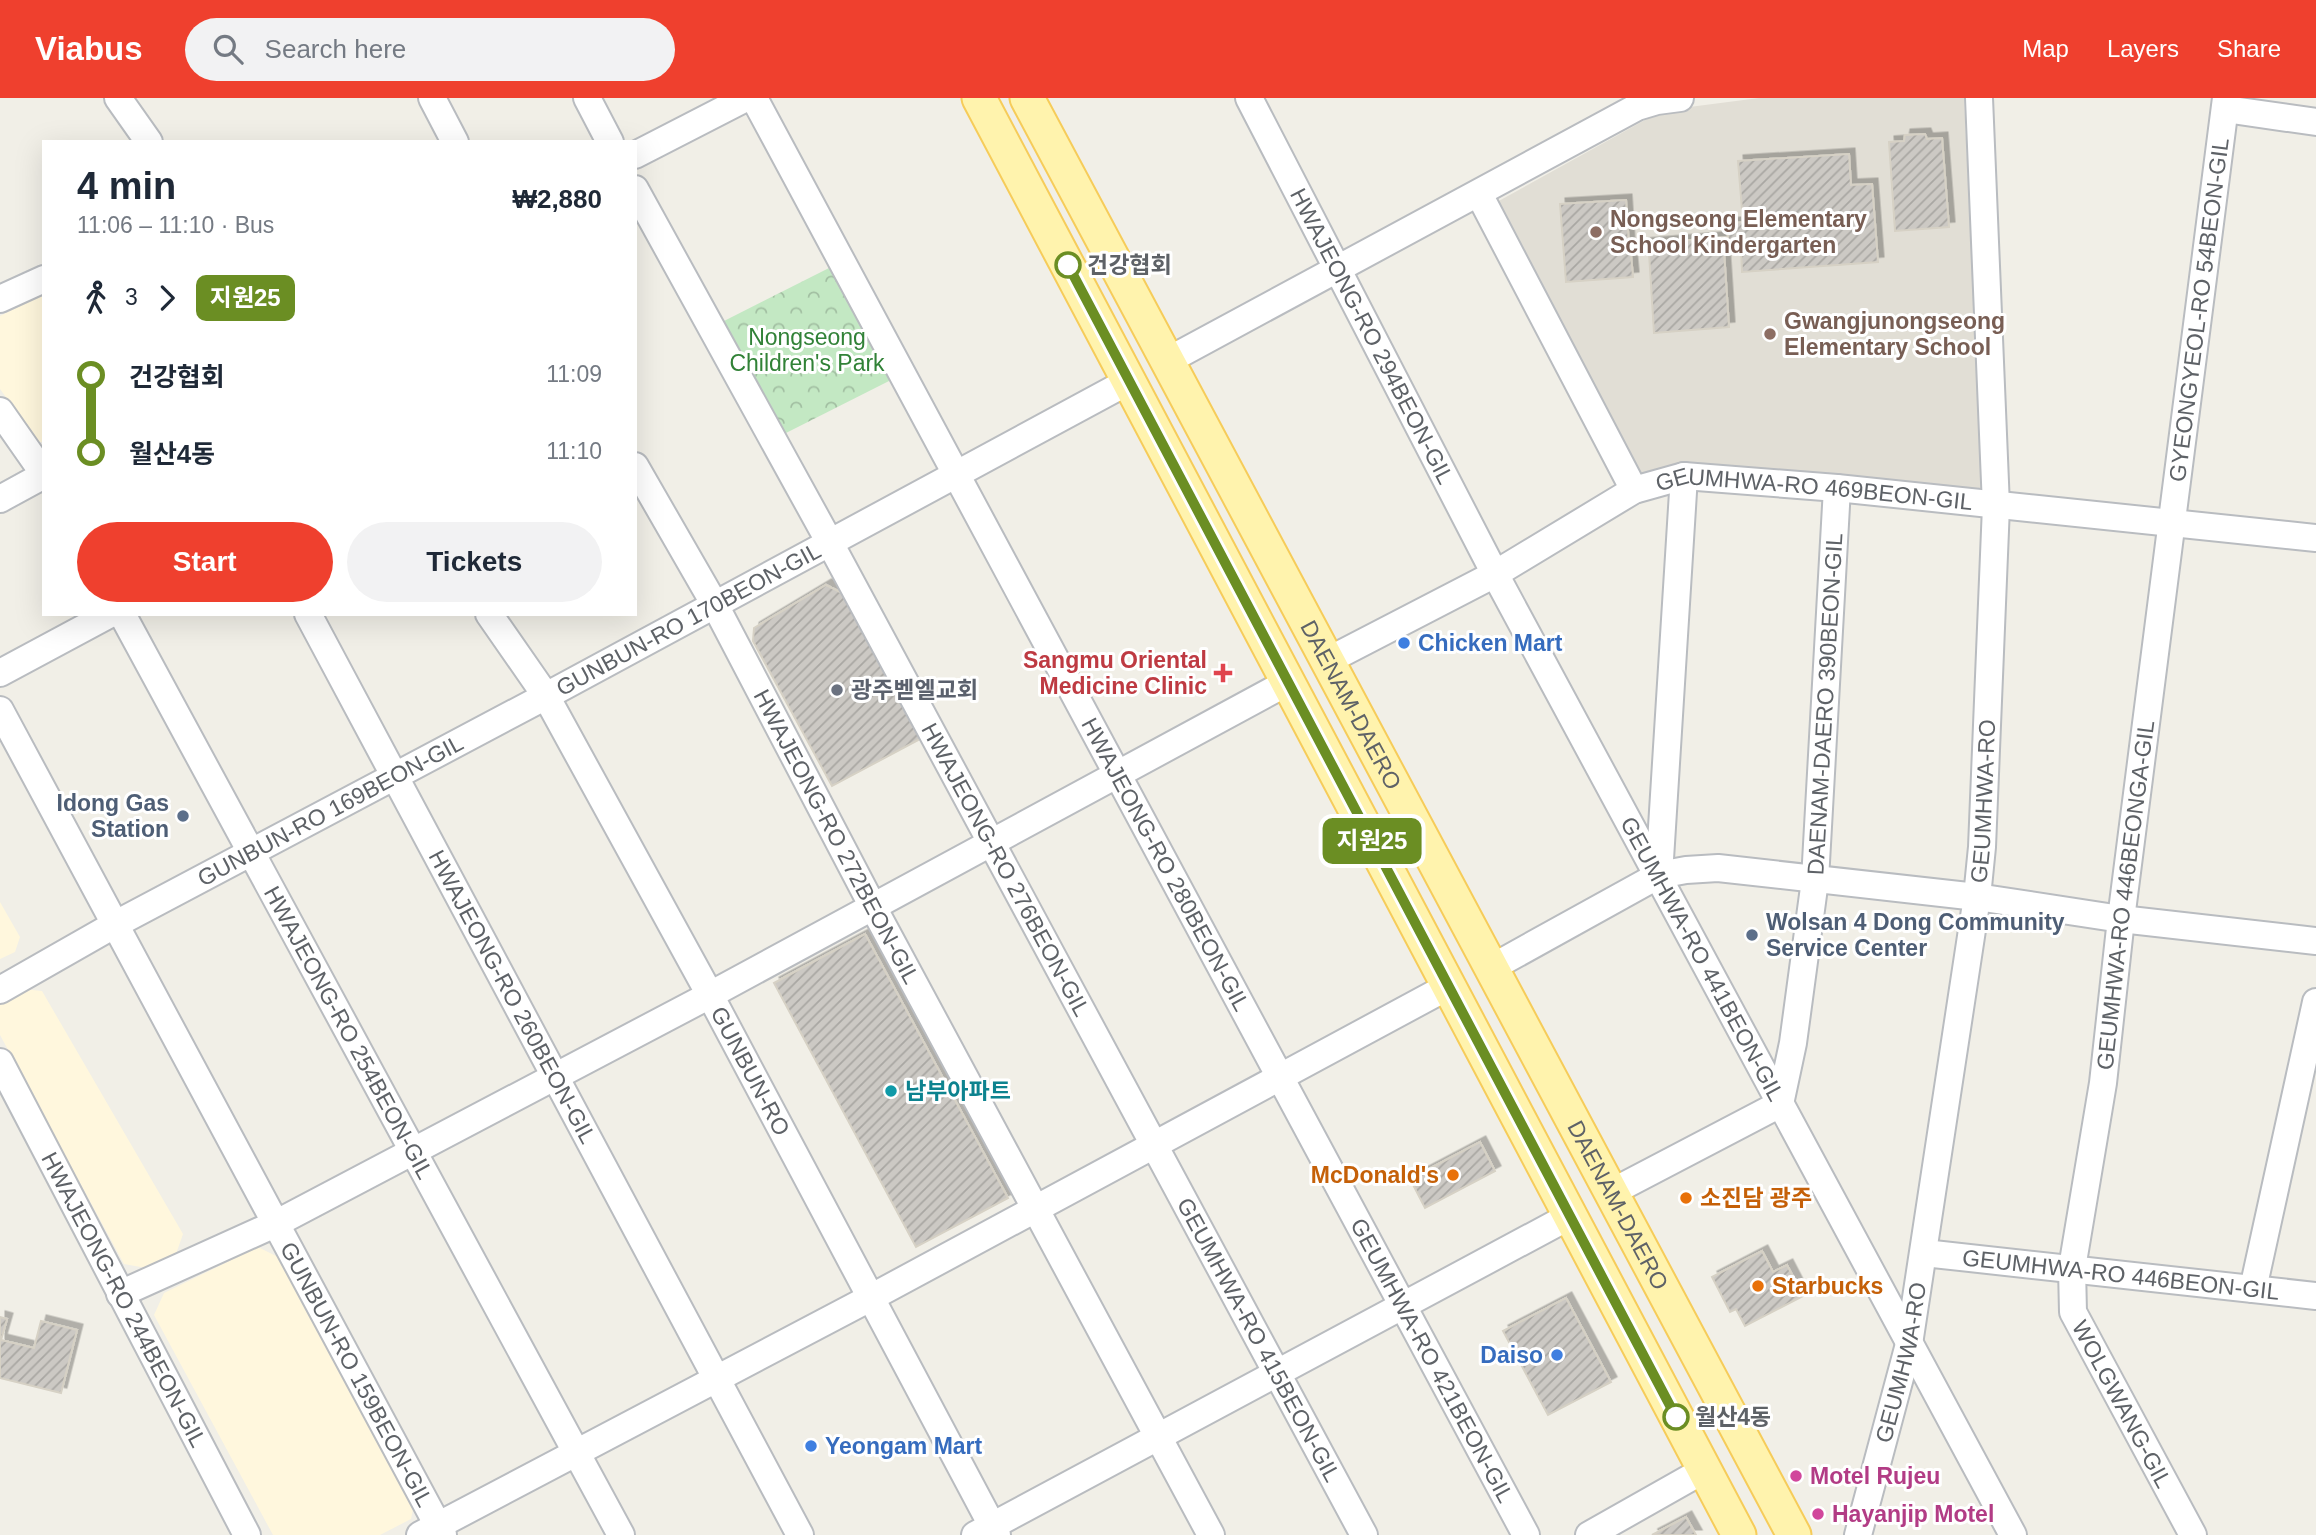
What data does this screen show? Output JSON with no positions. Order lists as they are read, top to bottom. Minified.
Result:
{"streets":{"main road":["DAENAM-DAERO"],"street":["GYEONGYEOL-RO 54BEON-GIL","HWAJEONG-RO 294BEON-GIL","GEUMHWA-RO 469BEON-GIL","GUNBUN-RO 170BEON-GIL","DAENAM-DAERO 390BEON-GIL","GEUMHWA-RO","GUNBUN-RO 169BEON-GIL","HWAJEONG-RO 272BEON-GIL","HWAJEONG-RO 280BEON-GIL","HWAJEONG-RO 276BEON-GIL","GEUMHWA-RO 446BEONGA-GIL","GEUMHWA-RO 441BEON-GIL","HWAJEONG-RO 260BEON-GIL","HWAJEONG-RO 254BEON-GIL","GUNBUN-RO","GEUMHWA-RO 446BEON-GIL","HWAJEONG-RO 244BEON-GIL","GEUMHWA-RO 415BEON-GIL","GEUMHWA-RO 421BEON-GIL","GUNBUN-RO 159BEON-GIL","WOLGWANG-GIL"]},"crossings":[["GYEONGYEOL-RO 54BEON-GIL","GEUMHWA-RO 469BEON-GIL"],["GYEONGYEOL-RO 54BEON-GIL","GEUMHWA-RO 446BEONGA-GIL"],["HWAJEONG-RO 294BEON-GIL","GEUMHWA-RO 469BEON-GIL"],["HWAJEONG-RO 294BEON-GIL","GEUMHWA-RO 441BEON-GIL"],["GEUMHWA-RO 469BEON-GIL","DAENAM-DAERO"],["GEUMHWA-RO 469BEON-GIL","DAENAM-DAERO 390BEON-GIL"],["GEUMHWA-RO 469BEON-GIL","GEUMHWA-RO"],["GEUMHWA-RO 469BEON-GIL","GEUMHWA-RO 446BEONGA-GIL"],["GEUMHWA-RO 469BEON-GIL","GEUMHWA-RO 441BEON-GIL"],["GUNBUN-RO 170BEON-GIL","DAENAM-DAERO"],["GUNBUN-RO 170BEON-GIL","GUNBUN-RO 169BEON-GIL"],["GUNBUN-RO 170BEON-GIL","HWAJEONG-RO 272BEON-GIL"],["GUNBUN-RO 170BEON-GIL","HWAJEONG-RO 280BEON-GIL"],["GUNBUN-RO 170BEON-GIL","HWAJEONG-RO 276BEON-GIL"],["GUNBUN-RO 170BEON-GIL","GUNBUN-RO"],["DAENAM-DAERO","GUNBUN-RO 159BEON-GIL"],["DAENAM-DAERO 390BEON-GIL","GEUMHWA-RO 441BEON-GIL"],["GEUMHWA-RO","GEUMHWA-RO 441BEON-GIL"],["GEUMHWA-RO","GEUMHWA-RO 446BEON-GIL"],["GUNBUN-RO 169BEON-GIL","HWAJEONG-RO 260BEON-GIL"],["GUNBUN-RO 169BEON-GIL","HWAJEONG-RO 254BEON-GIL"],["GUNBUN-RO 169BEON-GIL","GUNBUN-RO"],["HWAJEONG-RO 272BEON-GIL","GUNBUN-RO 159BEON-GIL"],["HWAJEONG-RO 280BEON-GIL","GEUMHWA-RO 421BEON-GIL"],["HWAJEONG-RO 280BEON-GIL","GUNBUN-RO 159BEON-GIL"],["HWAJEONG-RO 276BEON-GIL","GEUMHWA-RO 415BEON-GIL"],["HWAJEONG-RO 276BEON-GIL","GUNBUN-RO 159BEON-GIL"],["GEUMHWA-RO 446BEONGA-GIL","GEUMHWA-RO 446BEON-GIL"],["GEUMHWA-RO 446BEONGA-GIL","WOLGWANG-GIL"],["HWAJEONG-RO 260BEON-GIL","GUNBUN-RO 159BEON-GIL"],["HWAJEONG-RO 254BEON-GIL","GUNBUN-RO 159BEON-GIL"],["GUNBUN-RO","GUNBUN-RO 159BEON-GIL"],["GEUMHWA-RO 446BEON-GIL","WOLGWANG-GIL"],["HWAJEONG-RO 244BEON-GIL","GUNBUN-RO 159BEON-GIL"]],"parks":["Nongseong Children's Park"],"places":{"other":["Nongseong Elementary School Kindergarten","건강협회","Gwangjunongseong Elementary School","Chicken Mart","광주벧엘교회","Idong Gas Station","Wolsan 4 Dong Community Service Center","남부아파트","McDonald's","소진담 광주","Starbucks","Daiso","월산4동","Yeongam Mart","Motel Rujeu","Hayanjip Motel"],"health":["Sangmu Oriental Medicine Clinic"]},"lines":["bus line 지원25"],"page":{"header":"Viabus","search":"Search here","nav":["Map","Layers","Share"],"on_map":"지원25","heading":["4 min","11:06 – 11:10 · Bus","₩2,880"],"legs":["3","지원25"],"list":[{"name":"건강협회","value":"11:09"},{"name":"월산4동","value":"11:10"}],"buttons":["Start","Tickets"]}}
